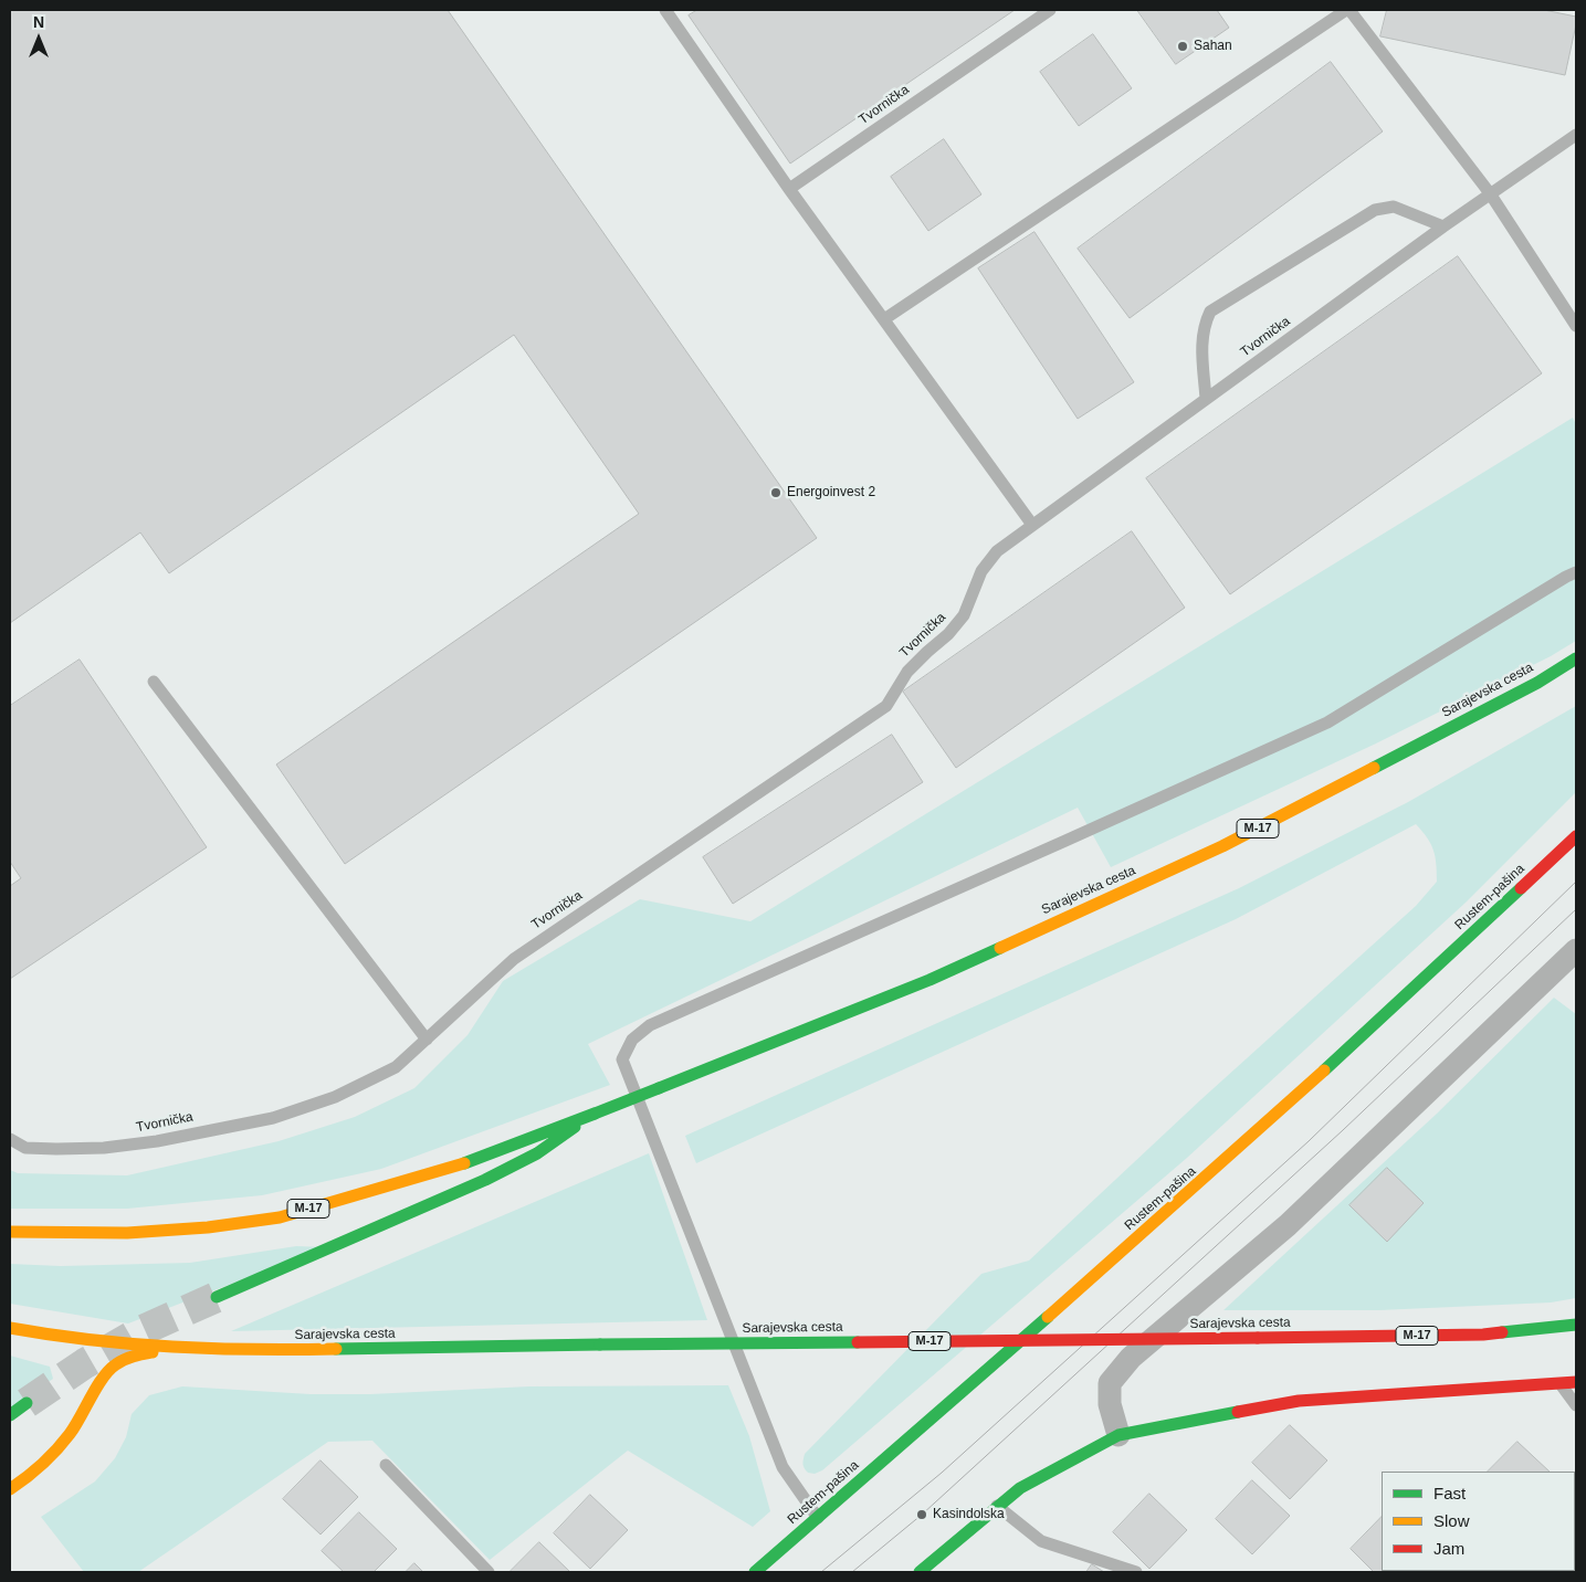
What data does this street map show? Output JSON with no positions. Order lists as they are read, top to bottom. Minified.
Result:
{"streets":{"main road":["Sarajevska cesta","M-17","Rustem-pašina"],"lane":["Tvornička"]},"crossings":[["Sarajevska cesta","M-17"]],"places":["Sahan","Energoinvest 2","Kasindolska"],"legend":["Fast","Slow","Jam"],"north":"top"}
